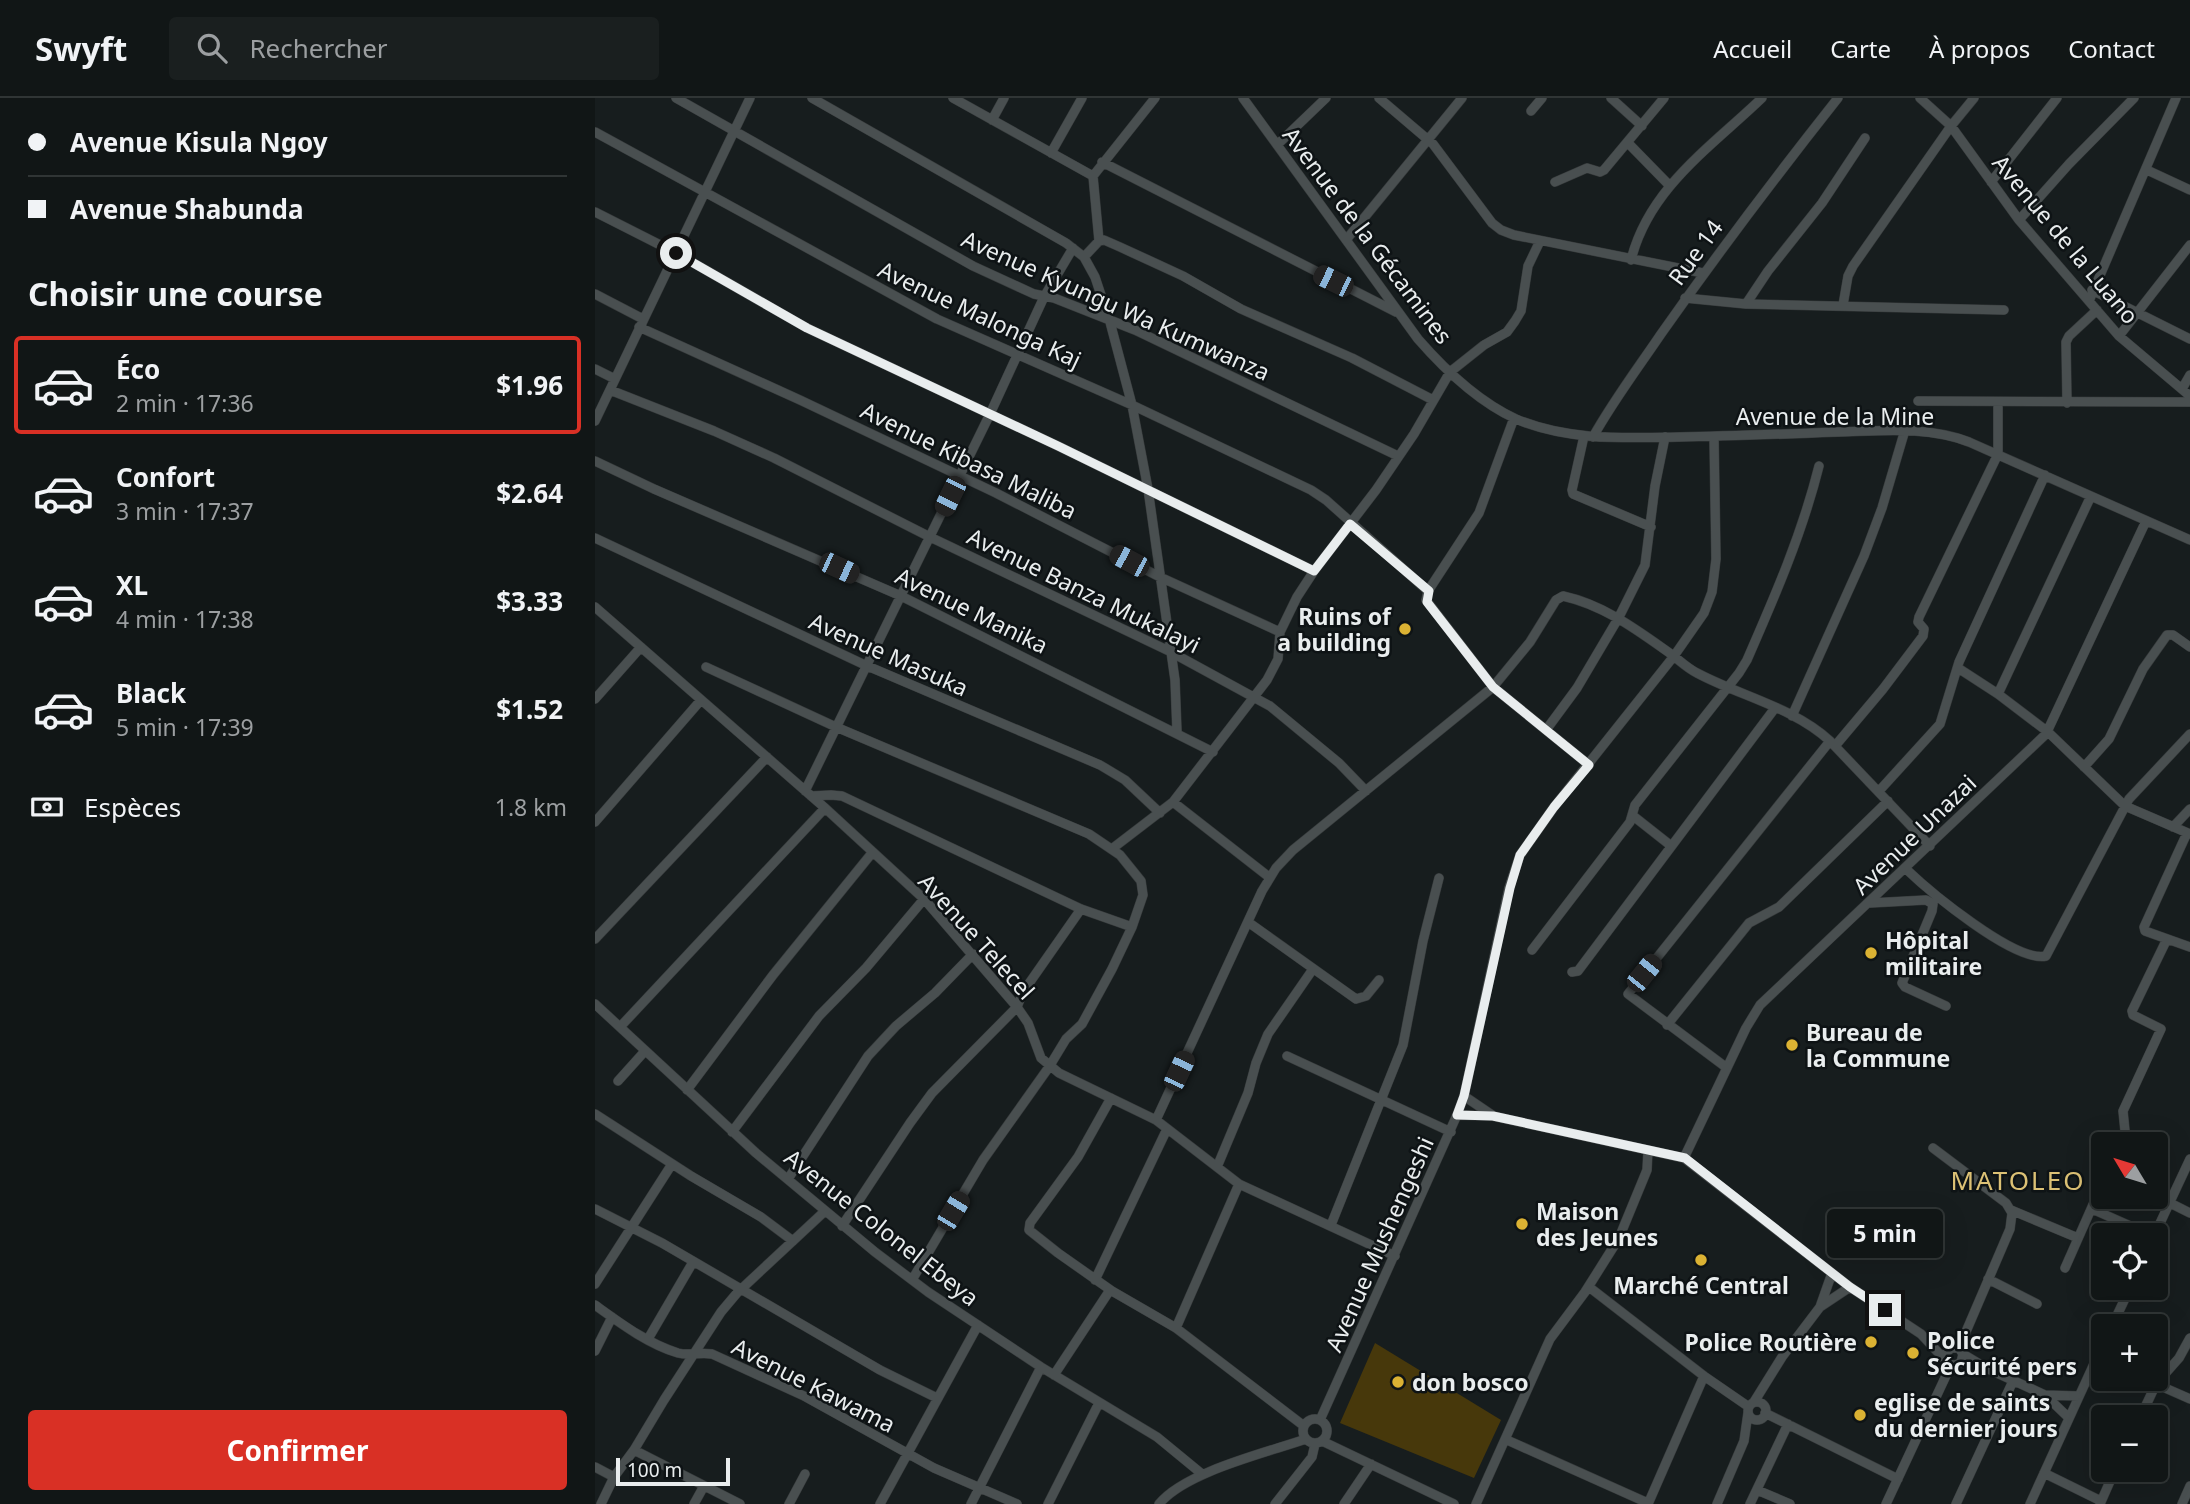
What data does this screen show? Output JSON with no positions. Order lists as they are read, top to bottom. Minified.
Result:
{"streets":{"street":["Avenue de la Gécamines","Avenue de la Luano","Rue 14","Avenue Kyungu Wa Kumwanza","Avenue Malonga Kaj","Avenue de la Mine","Avenue Kibasa Maliba","Avenue Banza Mukalayi","Avenue Manika","Avenue Masuka","Avenue Unazai","Avenue Telecel","Avenue Colonel Ebeya","Avenue Mushengeshi","Avenue Kawama"]},"crossings":[["Avenue de la Gécamines","Rue 14"],["Avenue de la Gécamines","Avenue de la Mine"],["Rue 14","Avenue de la Mine"],["Avenue de la Mine","Avenue Unazai"],["Avenue de la Mine","Avenue Mushengeshi"]],"districts":["MATOLEO"],"places":["Ruins of a building","Hôpital militaire","Bureau de la Commune","Maison des Jeunes","Marché Central","Police Routière","Police Sécurité pers","don bosco","eglise de saints du dernier jours"],"scale_bar":"100 m","north":"top left","page":{"header":"Swyft","search":"Rechercher","nav":["Accueil","Carte","À propos","Contact"],"banner":["Avenue Kisula Ngoy","Avenue Shabunda"],"heading":"Choisir une course","list":[{"name":"Éco","note":"2 min · 17:36","value":"$1.96"},{"name":"Confort","note":"3 min · 17:37","value":"$2.64"},{"name":"XL","note":"4 min · 17:38","value":"$3.33"},{"name":"Black","note":"5 min · 17:39","value":"$1.52"}],"pay":["Espèces","1.8 km"],"map_buttons":["+","−"],"bubble":"5 min","buttons":"Confirmer","scale":"100 m"}}
